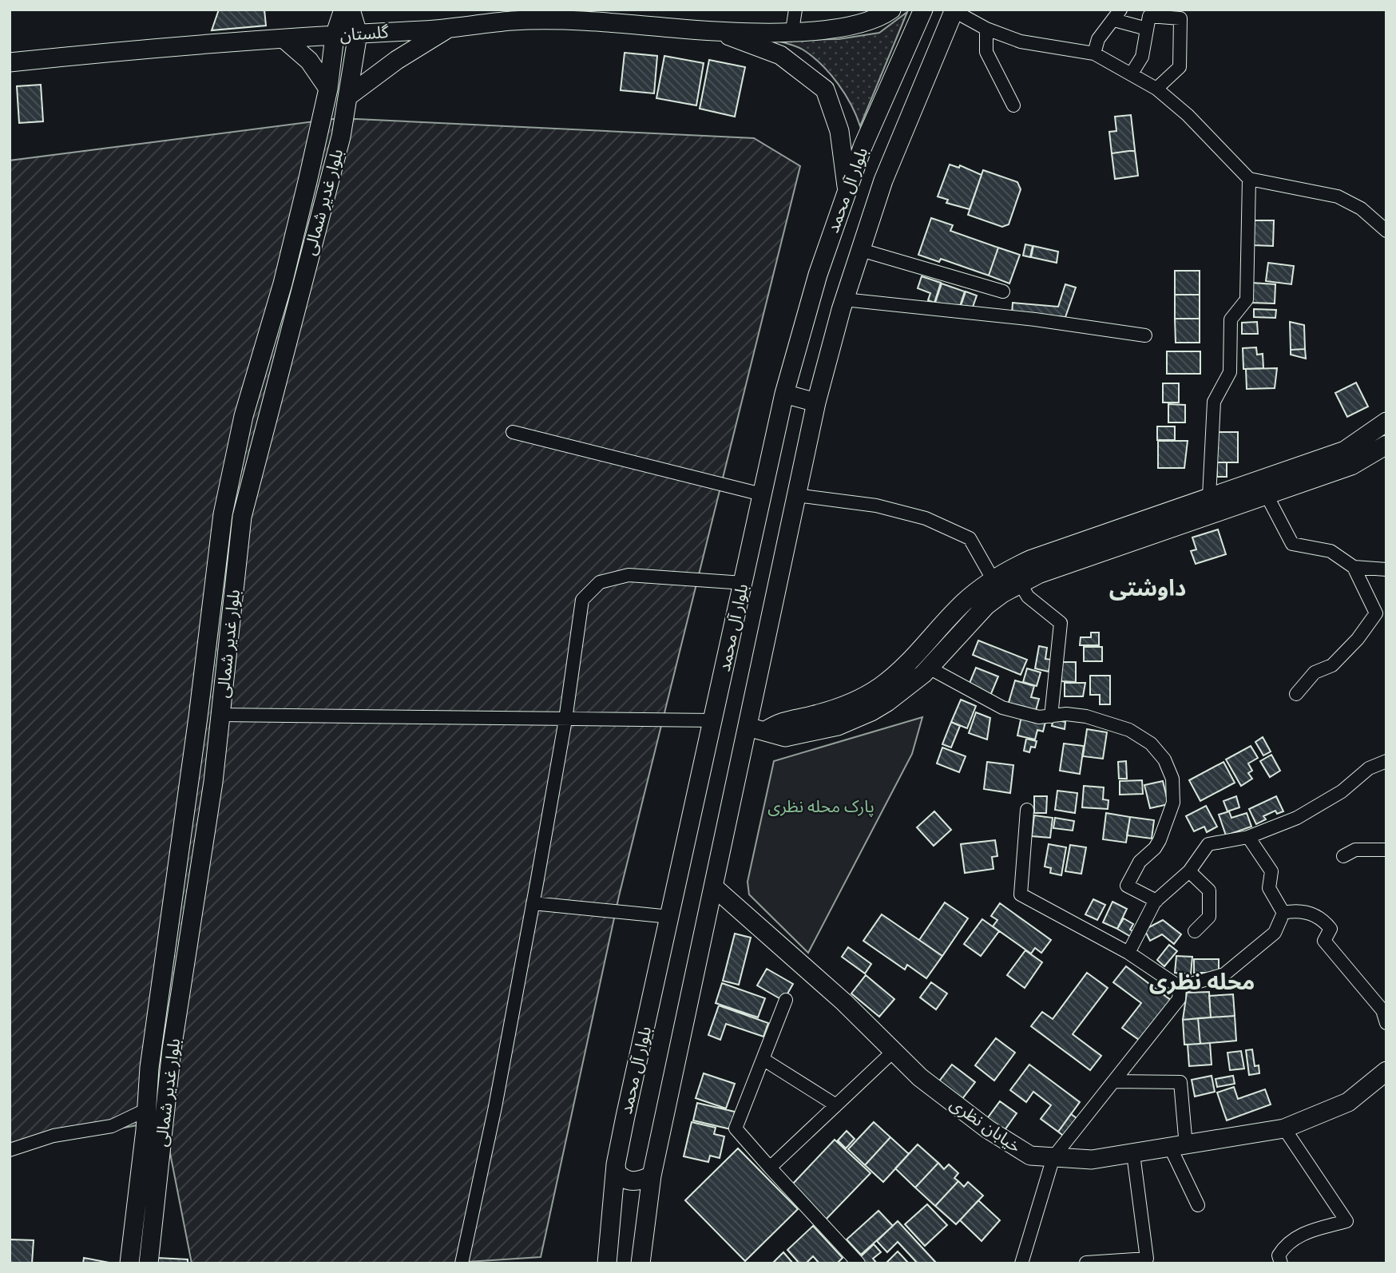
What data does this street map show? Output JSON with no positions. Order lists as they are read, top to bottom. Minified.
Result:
{"streets":{"main road":["گلستان","بلوار آل محمد","بلوار غدیر شمالی","خیابان نظری"]},"crossings":[["گلستان","بلوار آل محمد"],["گلستان","بلوار غدیر شمالی"],["بلوار آل محمد","خیابان نظری"]],"districts":["داوشتی","محله نظری"],"parks":["پارک محله نظری"]}
